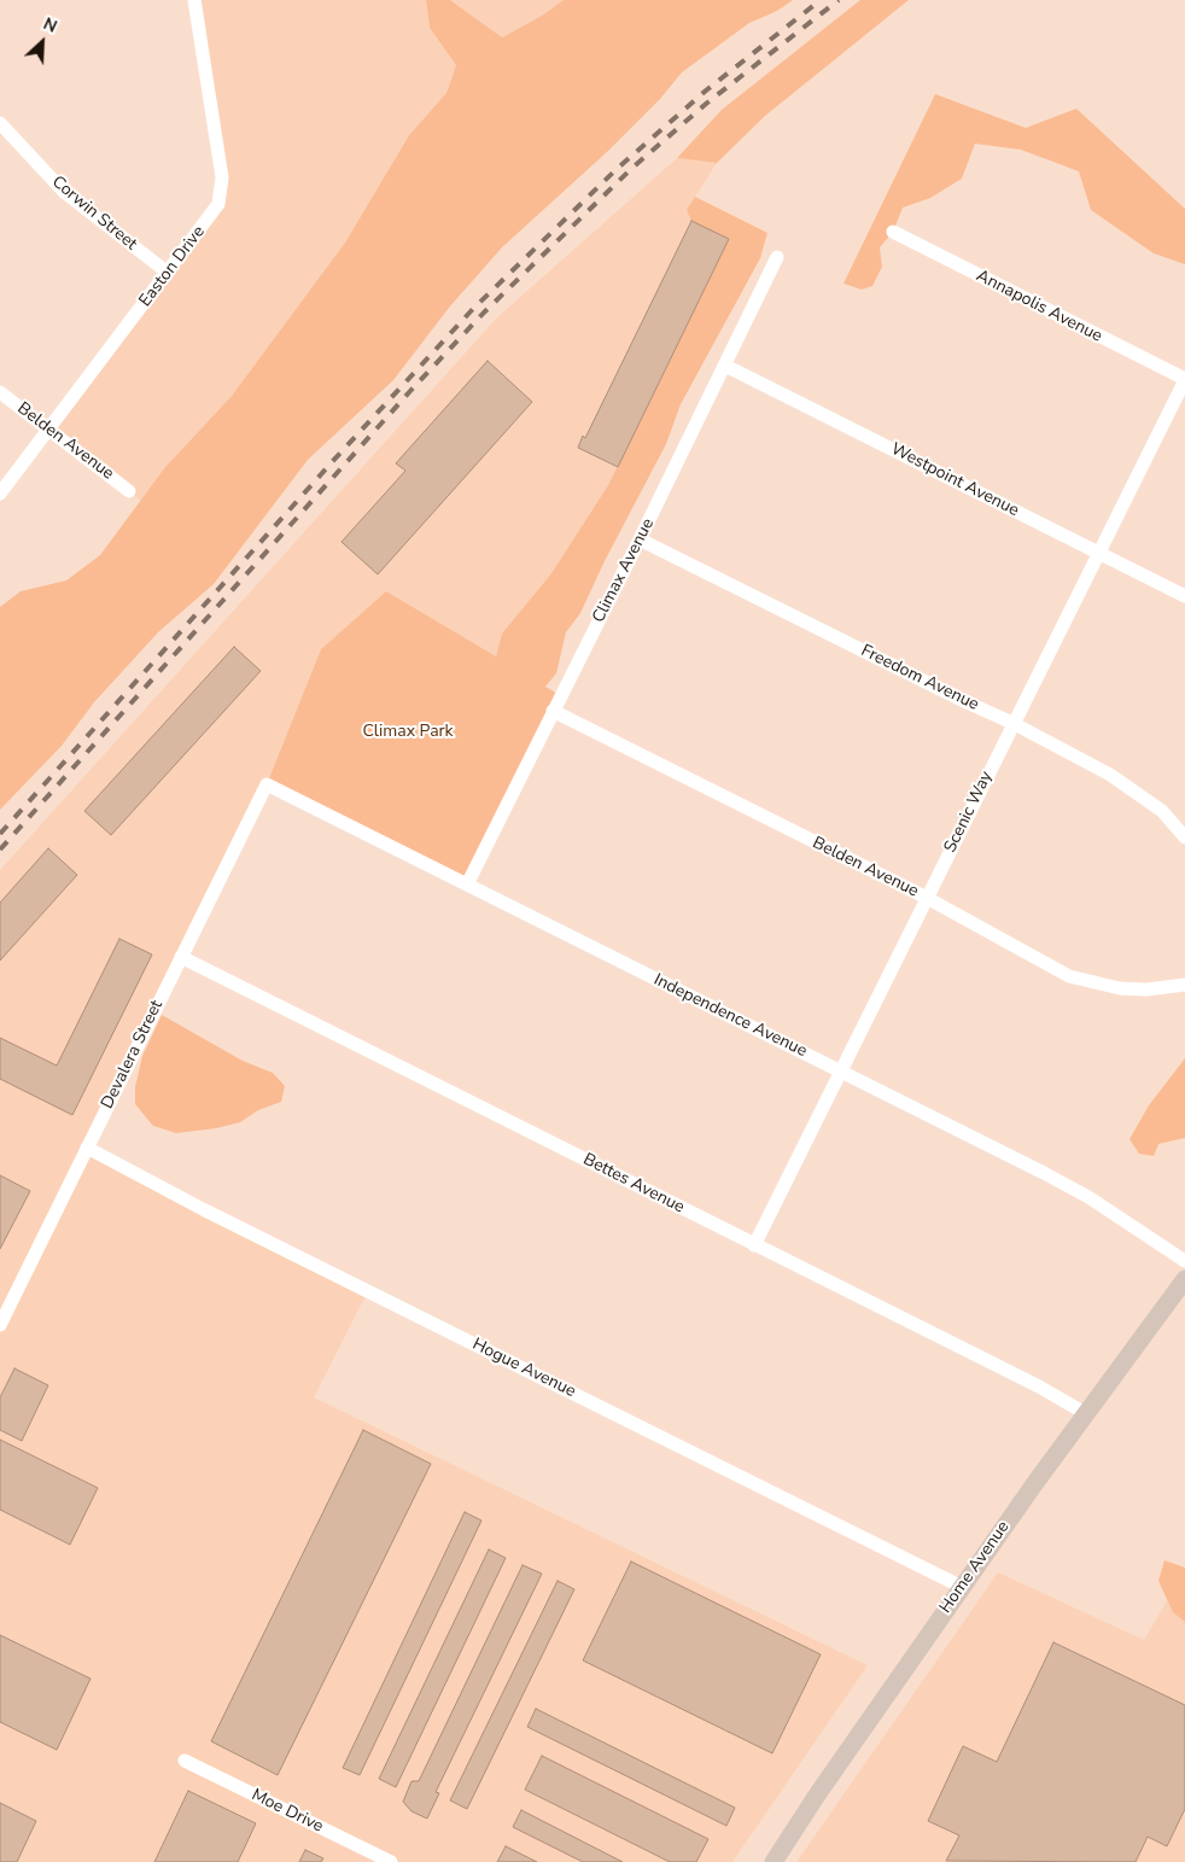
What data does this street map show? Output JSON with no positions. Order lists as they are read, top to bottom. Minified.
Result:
{"streets":{"street":["Corwin Street","Easton Drive","Annapolis Avenue","Belden Avenue","Westpoint Avenue","Climax Avenue","Freedom Avenue","Scenic Way","Independence Avenue","Devalera Street","Bettes Avenue","Hogue Avenue","Home Avenue","Moe Drive"]},"crossings":[["Corwin Street","Easton Drive"],["Easton Drive","Belden Avenue"],["Annapolis Avenue","Scenic Way"],["Belden Avenue","Climax Avenue"],["Belden Avenue","Scenic Way"],["Westpoint Avenue","Climax Avenue"],["Westpoint Avenue","Scenic Way"],["Climax Avenue","Freedom Avenue"],["Climax Avenue","Independence Avenue"],["Freedom Avenue","Scenic Way"],["Scenic Way","Independence Avenue"],["Scenic Way","Bettes Avenue"],["Independence Avenue","Devalera Street"],["Devalera Street","Bettes Avenue"],["Devalera Street","Hogue Avenue"],["Bettes Avenue","Home Avenue"],["Hogue Avenue","Home Avenue"]],"parks":["Climax Park"],"north":"top right"}
